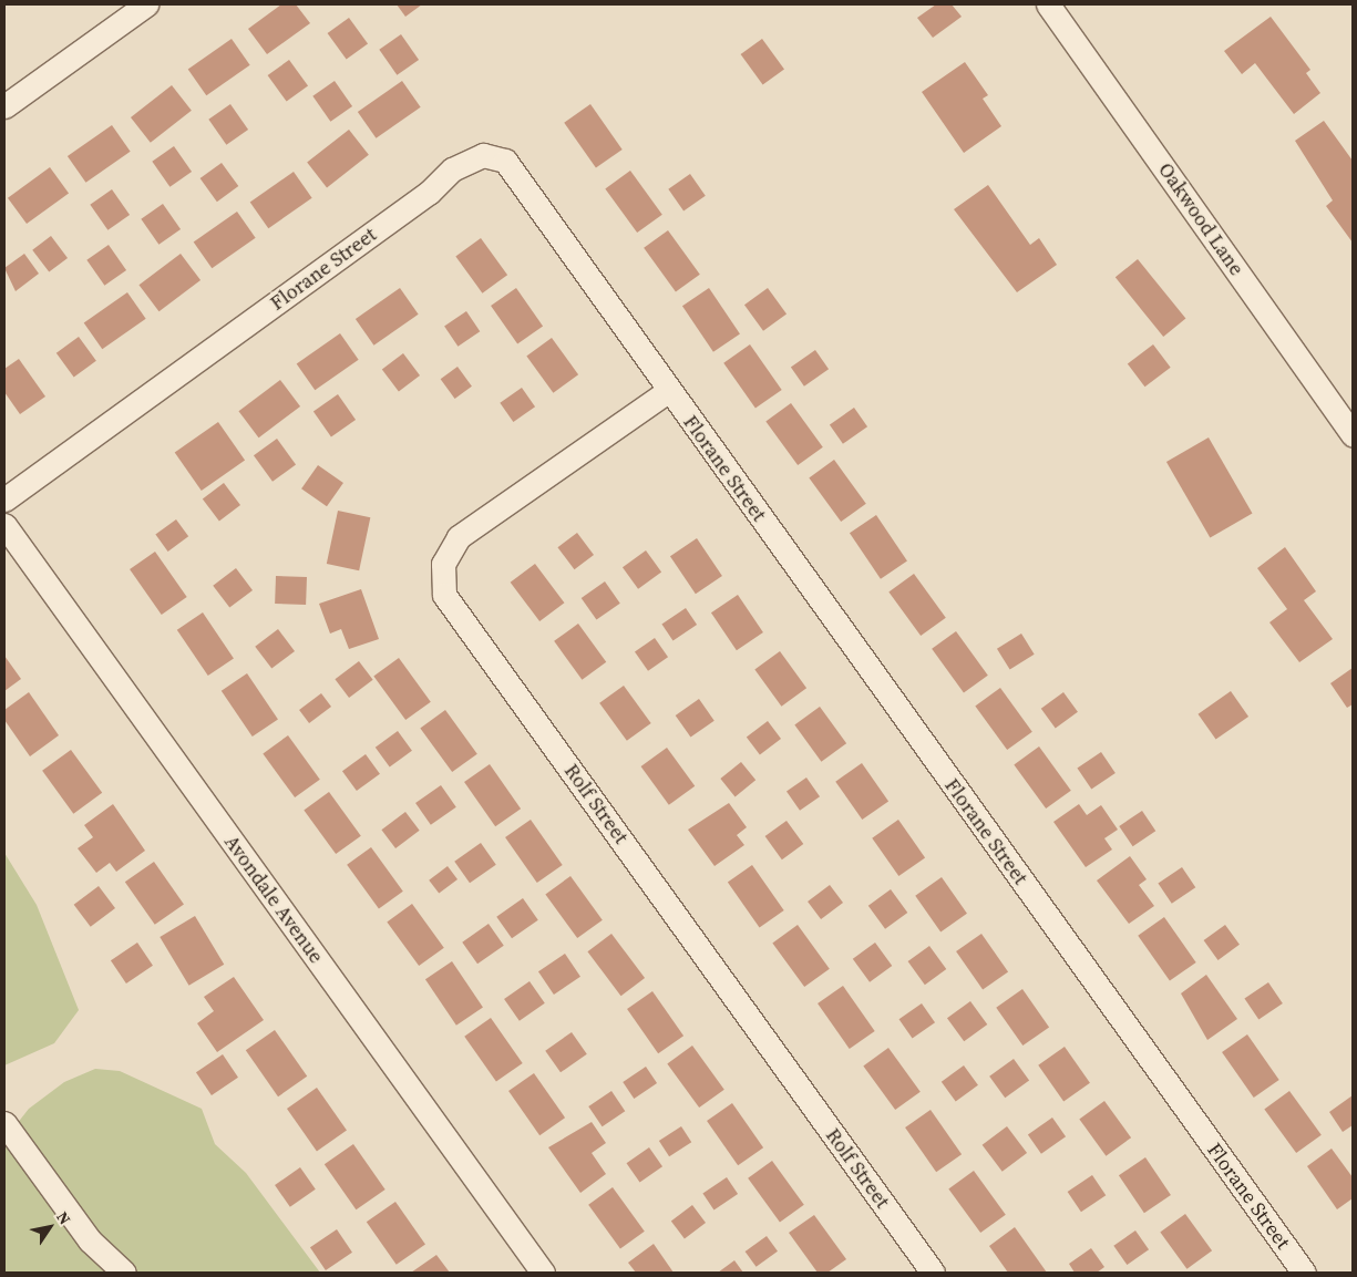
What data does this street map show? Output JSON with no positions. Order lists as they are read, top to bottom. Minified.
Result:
{"streets":{"street":["Oakwood Lane","Florane Street","Rolf Street","Avondale Avenue"]},"crossings":[["Florane Street","Rolf Street"]],"north":"top right"}
